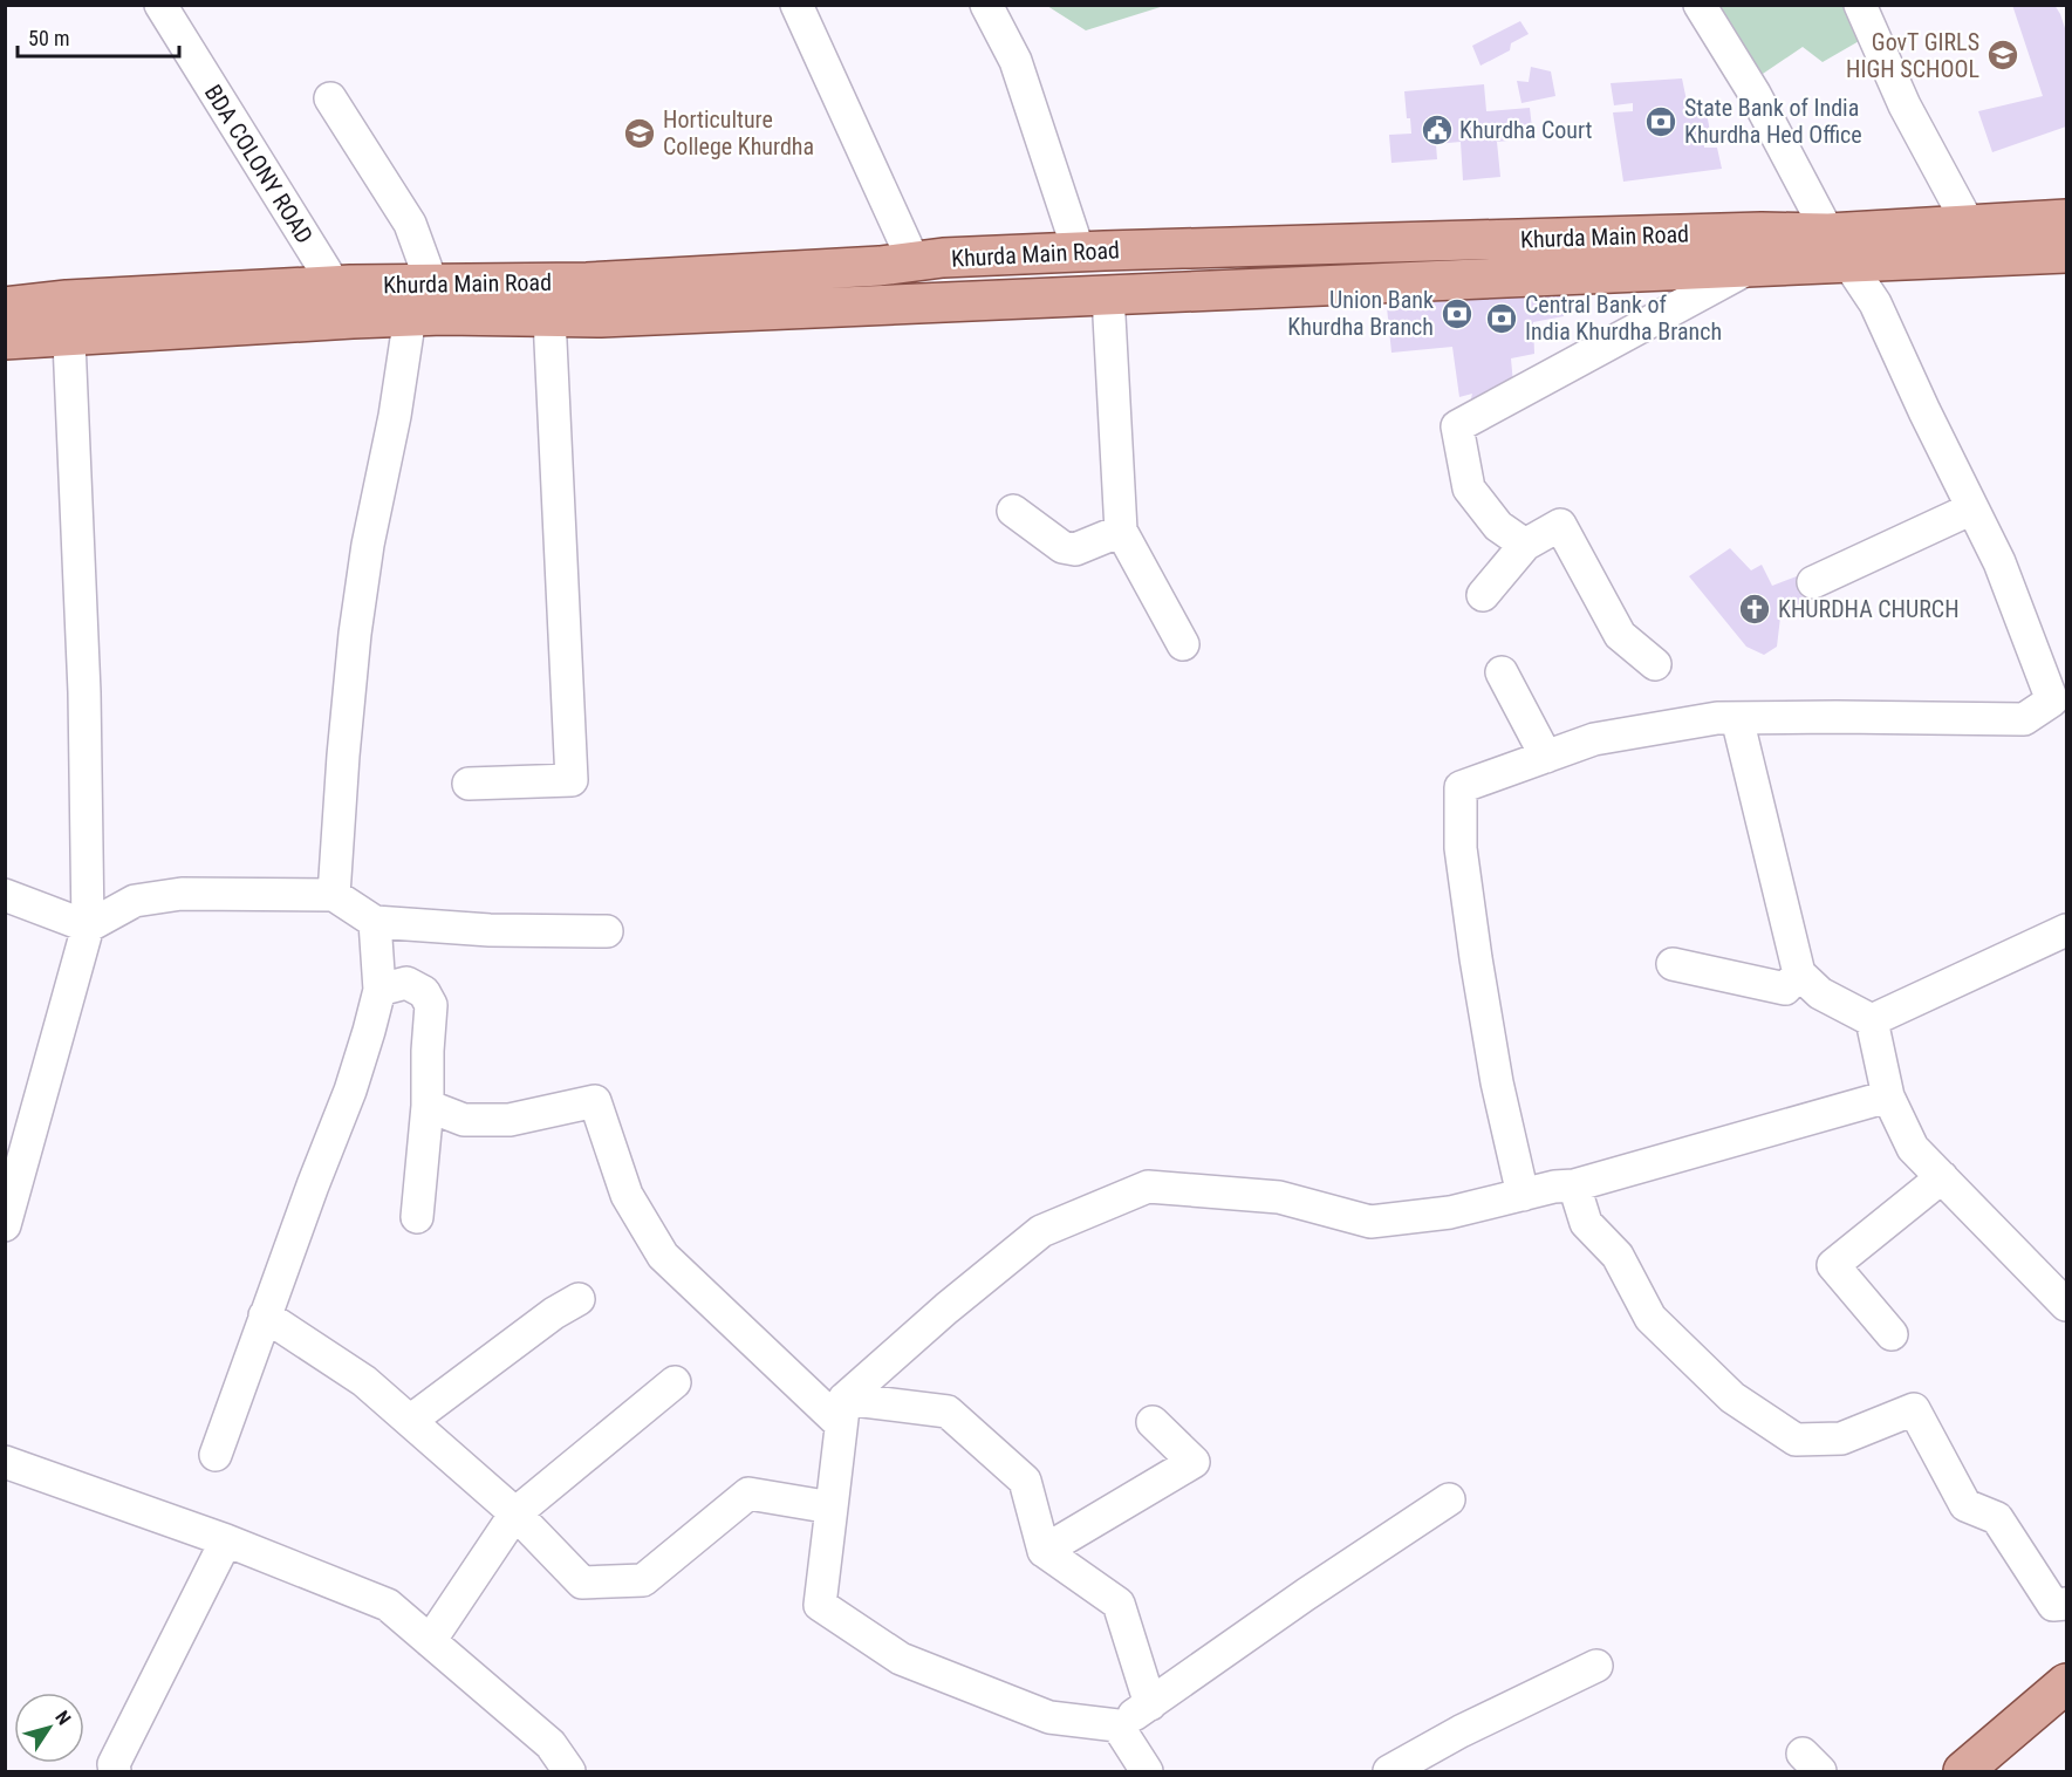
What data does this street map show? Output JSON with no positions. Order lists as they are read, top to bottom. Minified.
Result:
{"streets":{"main road":["Khurda Main Road"],"street":["BDA COLONY ROAD"]},"crossings":[["BDA COLONY ROAD","Khurda Main Road"]],"places":{"school or university":["GovT GIRLS HIGH SCHOOL","Horticulture College Khurdha"],"bank":["State Bank of India Khurdha Hed Office","Union Bank Khurdha Branch","Central Bank of India Khurdha Branch"],"public building":["Khurdha Court"],"church":["KHURDHA CHURCH"]},"scale_bar":"50 m","north":"top right"}
